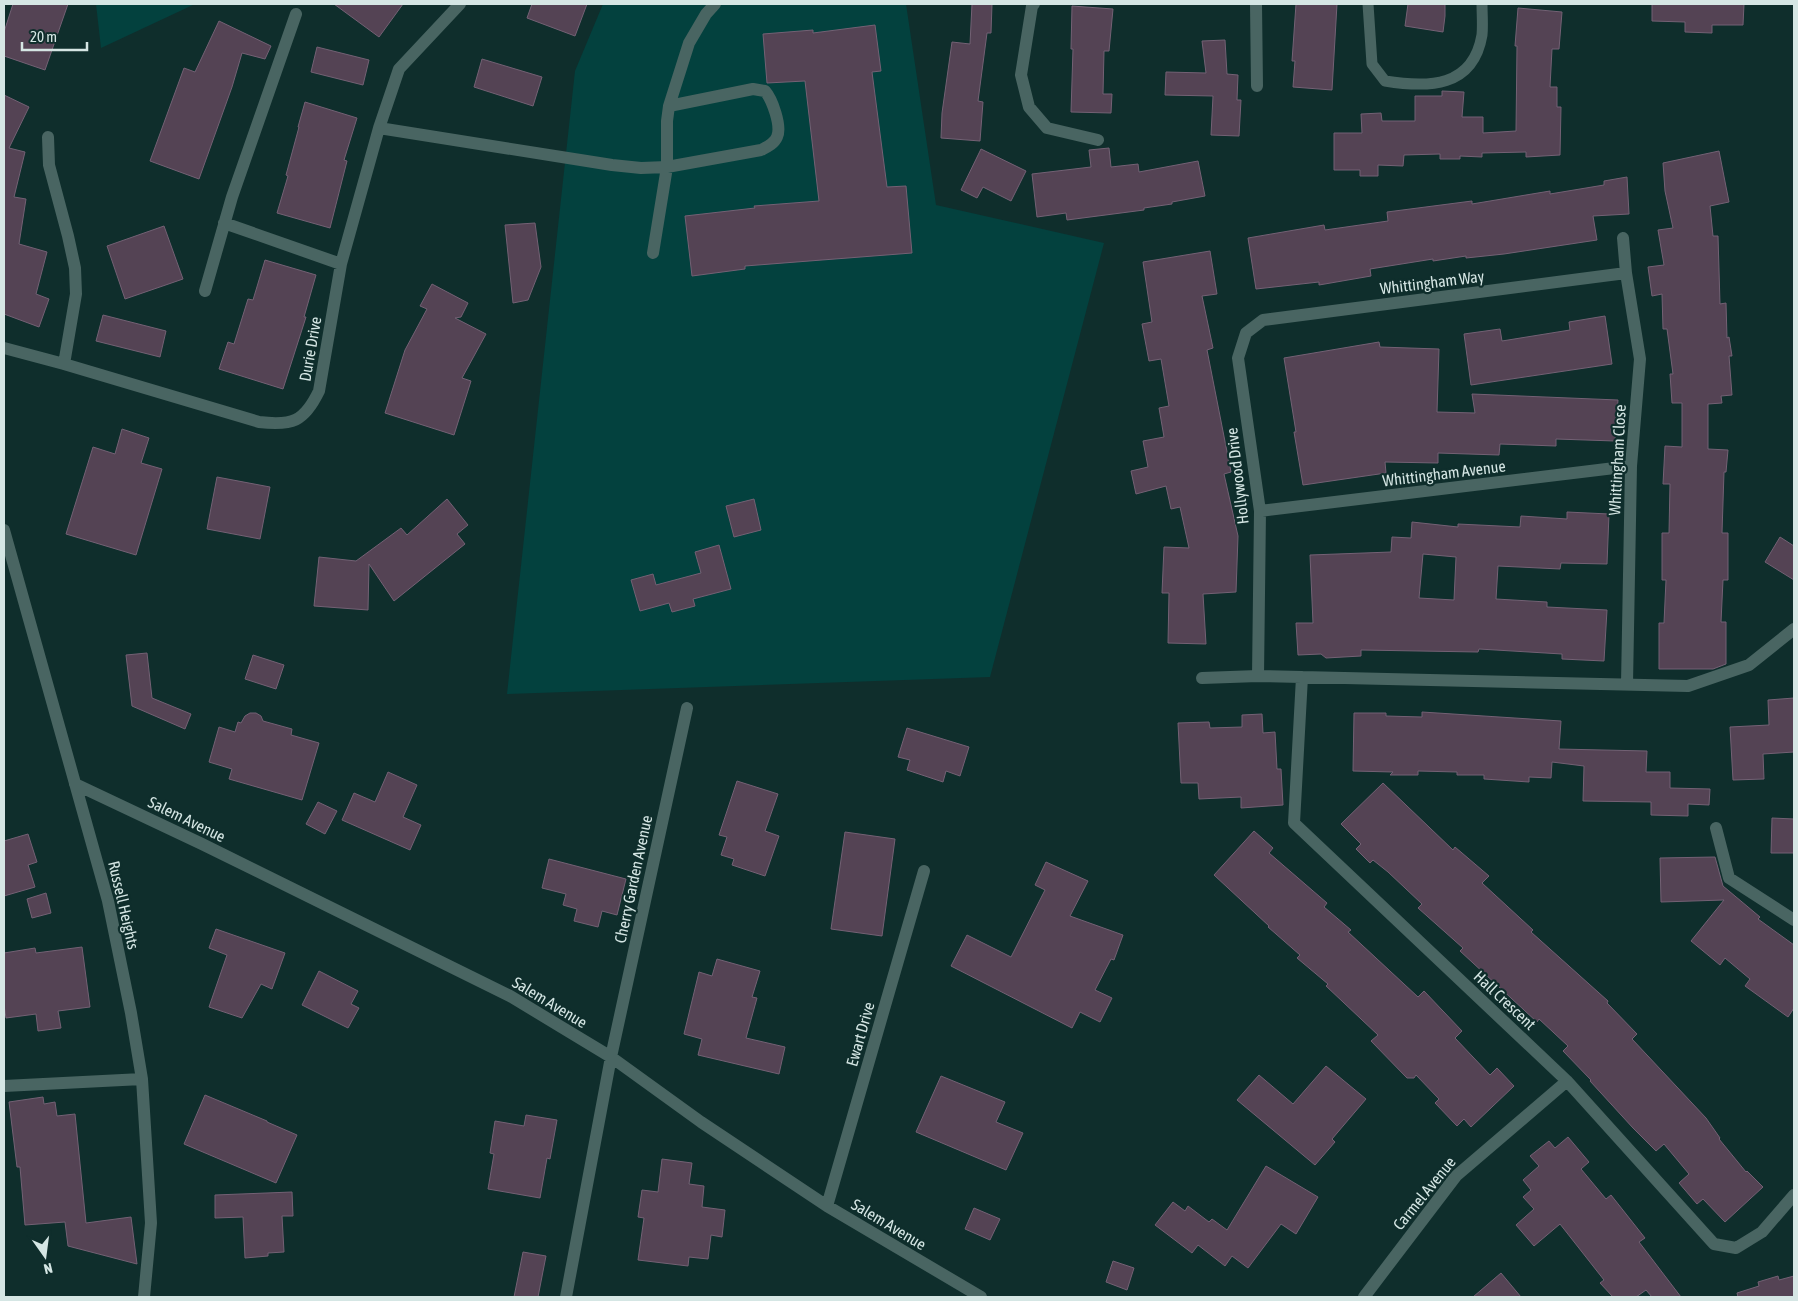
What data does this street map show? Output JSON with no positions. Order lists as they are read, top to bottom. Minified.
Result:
{"streets":{"street":["Whittingham Way","Durie Drive","Whittingham Close","Whittingham Avenue","Hollywood Drive","Salem Avenue","Cherry Garden Avenue","Russell Heights","Hall Crescent","Ewart Drive","Carmel Avenue"]},"crossings":[["Whittingham Way","Whittingham Close"],["Whittingham Way","Hollywood Drive"],["Whittingham Close","Whittingham Avenue"],["Whittingham Avenue","Hollywood Drive"],["Salem Avenue","Cherry Garden Avenue"],["Salem Avenue","Russell Heights"],["Salem Avenue","Ewart Drive"],["Hall Crescent","Carmel Avenue"]],"scale_bar":"20 m","north":"bottom"}
